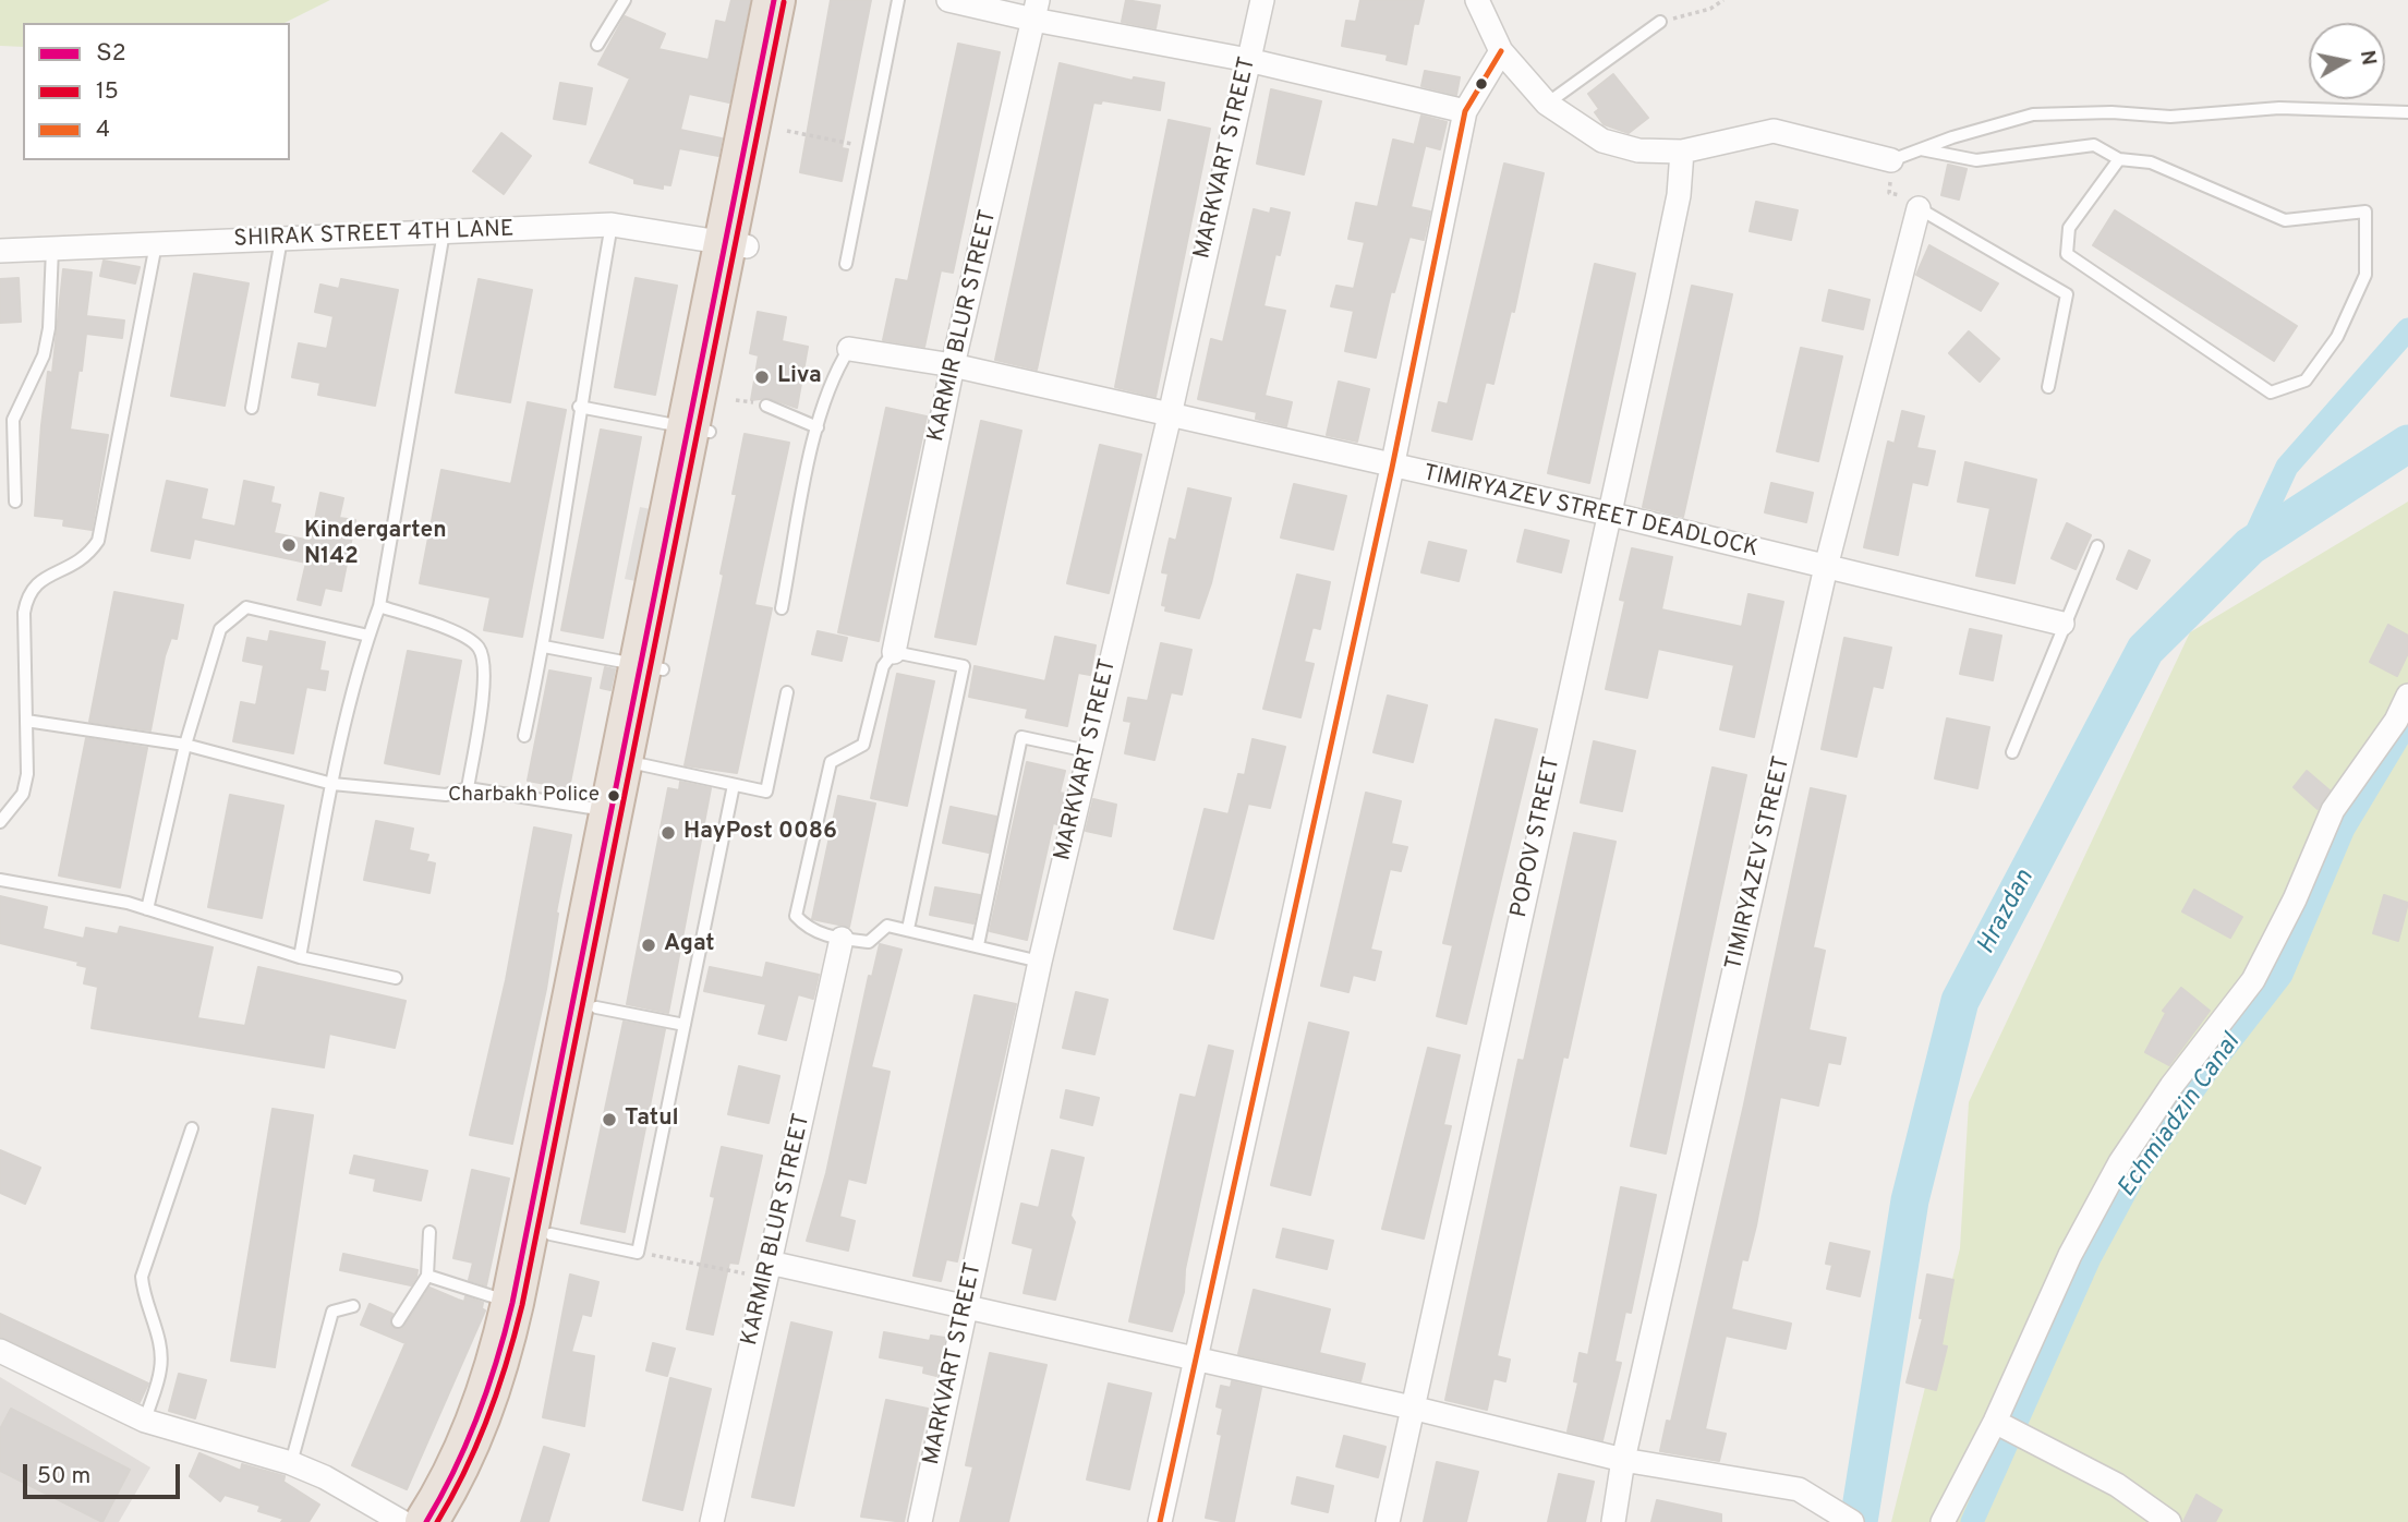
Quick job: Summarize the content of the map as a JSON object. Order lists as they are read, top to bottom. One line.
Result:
{"streets":{"street":["MARKVART STREET","SHIRAK STREET 4TH LANE","KARMIR BLUR STREET","TIMIRYAZEV STREET DEADLOCK","POPOV STREET","TIMIRYAZEV STREET"]},"crossings":[["MARKVART STREET","TIMIRYAZEV STREET DEADLOCK"],["KARMIR BLUR STREET","TIMIRYAZEV STREET DEADLOCK"],["TIMIRYAZEV STREET DEADLOCK","POPOV STREET"],["TIMIRYAZEV STREET DEADLOCK","TIMIRYAZEV STREET"]],"water":["Hrazdan","Echmiadzin Canal"],"places":["Liva","Kindergarten N142","Charbakh Police","HayPost 0086","Agat","Tatul"],"lines":["transit line Տ2","transit line 15","transit line 4"],"legend":["Տ2","15","4"],"scale_bar":"50 m","north":"right"}
